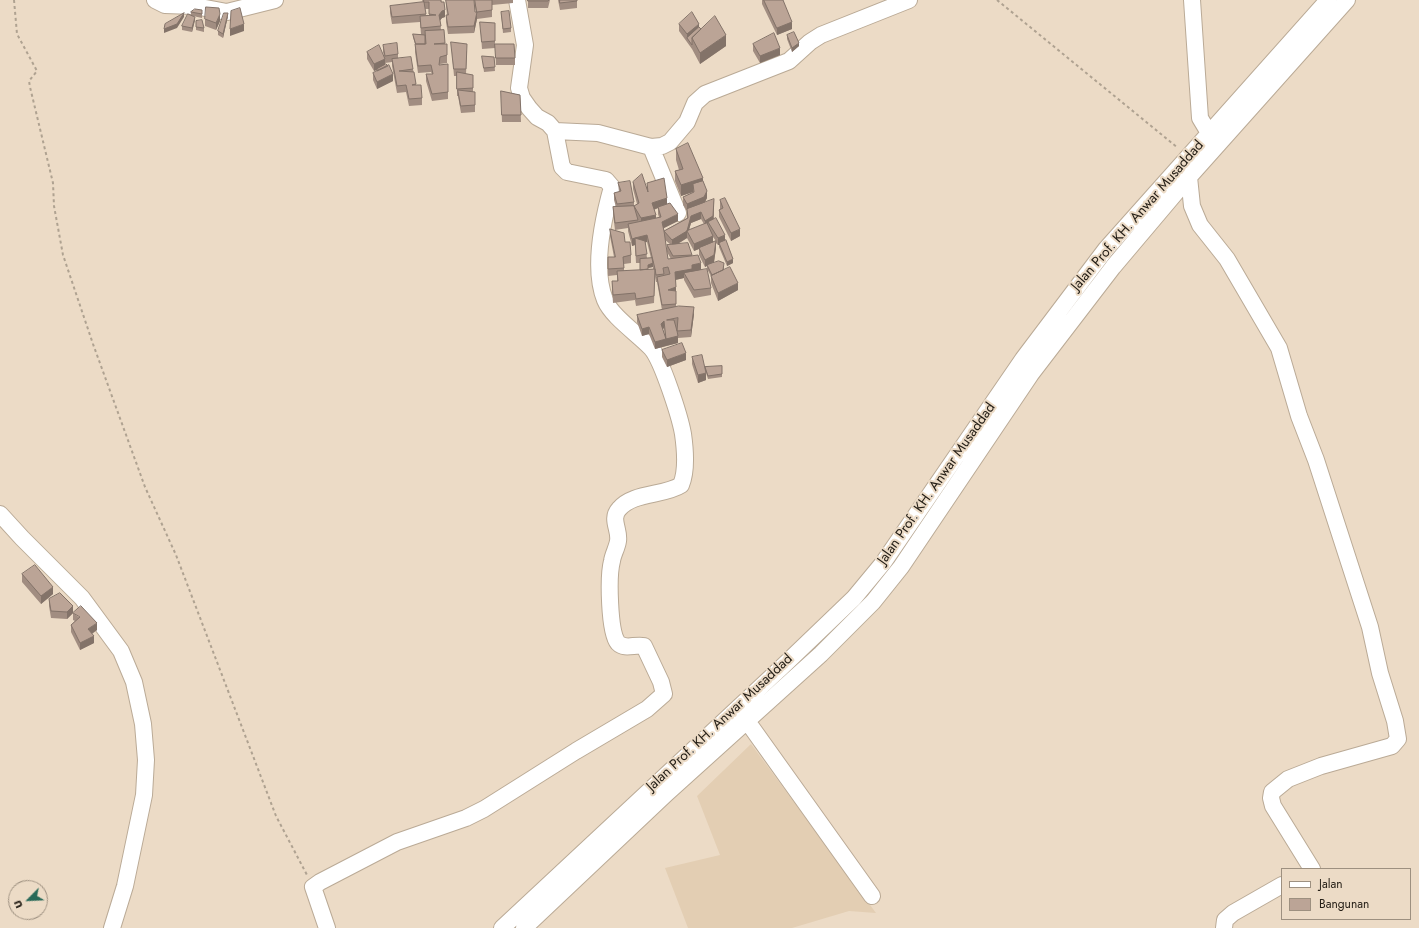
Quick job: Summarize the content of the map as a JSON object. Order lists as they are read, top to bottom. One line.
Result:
{"streets":{"street":["Jalan Prof. KH. Anwar Musaddad"]},"legend":["Jalan","Bangunan"],"north":"bottom left"}
